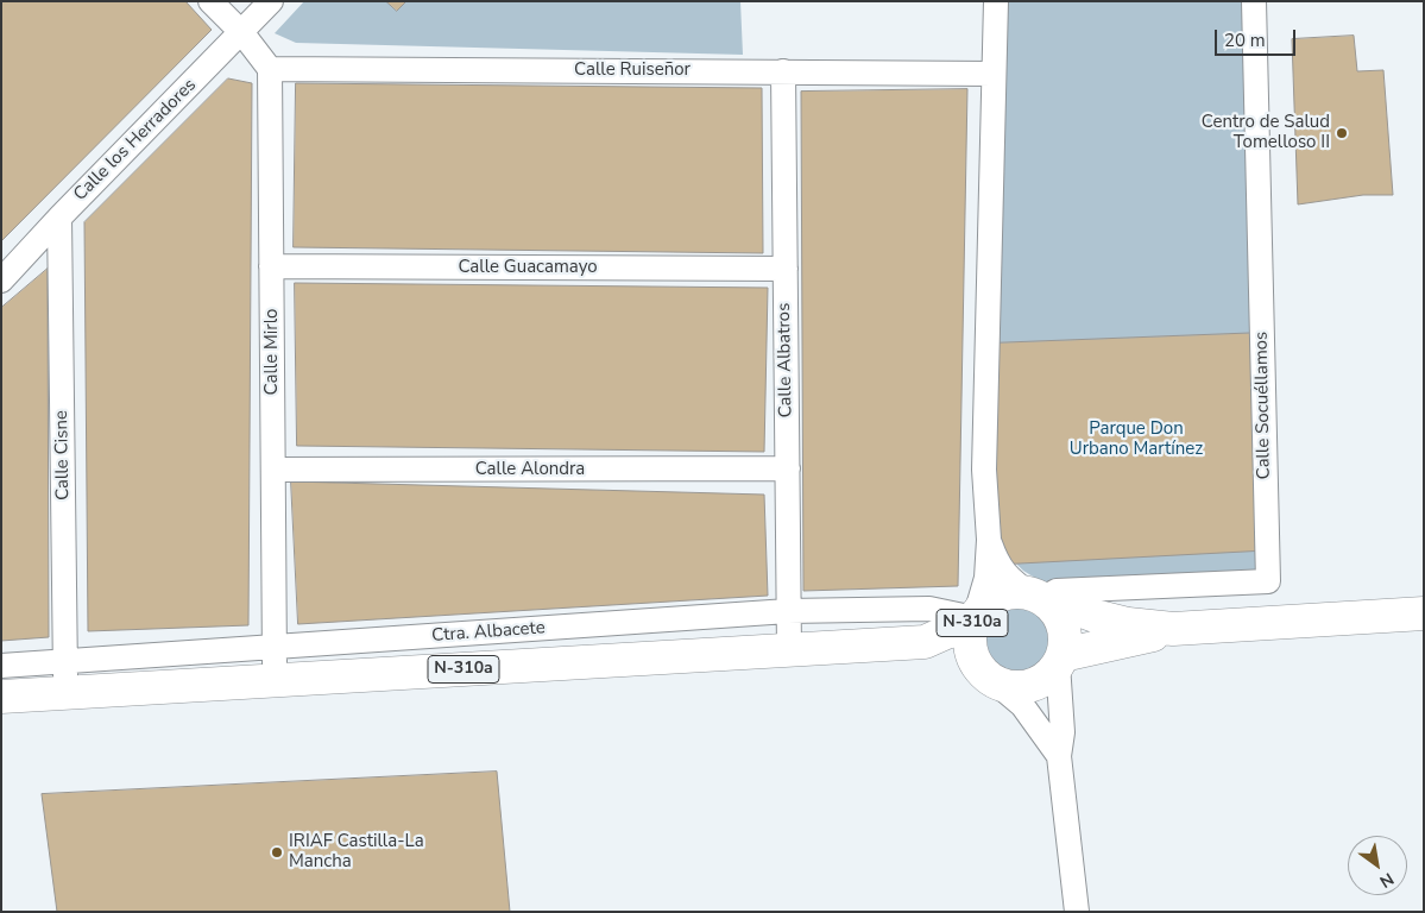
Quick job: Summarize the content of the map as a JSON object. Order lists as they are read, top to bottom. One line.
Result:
{"streets":{"highway":["N-310a"],"street":["Calle Ruiseñor","Calle los Herradores","Calle Guacamayo","Calle Mirlo","Calle Albatros","Calle Socuéllamos","Calle Cisne","Calle Alondra","Ctra. Albacete"]},"crossings":[["Calle Ruiseñor","Calle Mirlo"],["Calle Ruiseñor","Calle Albatros"],["Calle los Herradores","Calle Cisne"],["Calle Guacamayo","Calle Mirlo"],["Calle Guacamayo","Calle Albatros"],["Calle Mirlo","Calle Alondra"],["Calle Mirlo","N-310a"],["Calle Mirlo","Ctra. Albacete"],["Calle Albatros","Calle Alondra"],["Calle Albatros","N-310a"],["Calle Albatros","Ctra. Albacete"],["Calle Socuéllamos","N-310a"],["Calle Socuéllamos","Ctra. Albacete"],["Calle Cisne","N-310a"],["Calle Cisne","Ctra. Albacete"],["N-310a","Ctra. Albacete"]],"parks":["Parque Don Urbano Martínez"],"places":["Centro de Salud Tomelloso II","IRIAF Castilla-La Mancha"],"scale_bar":"20 m","north":"bottom right"}
